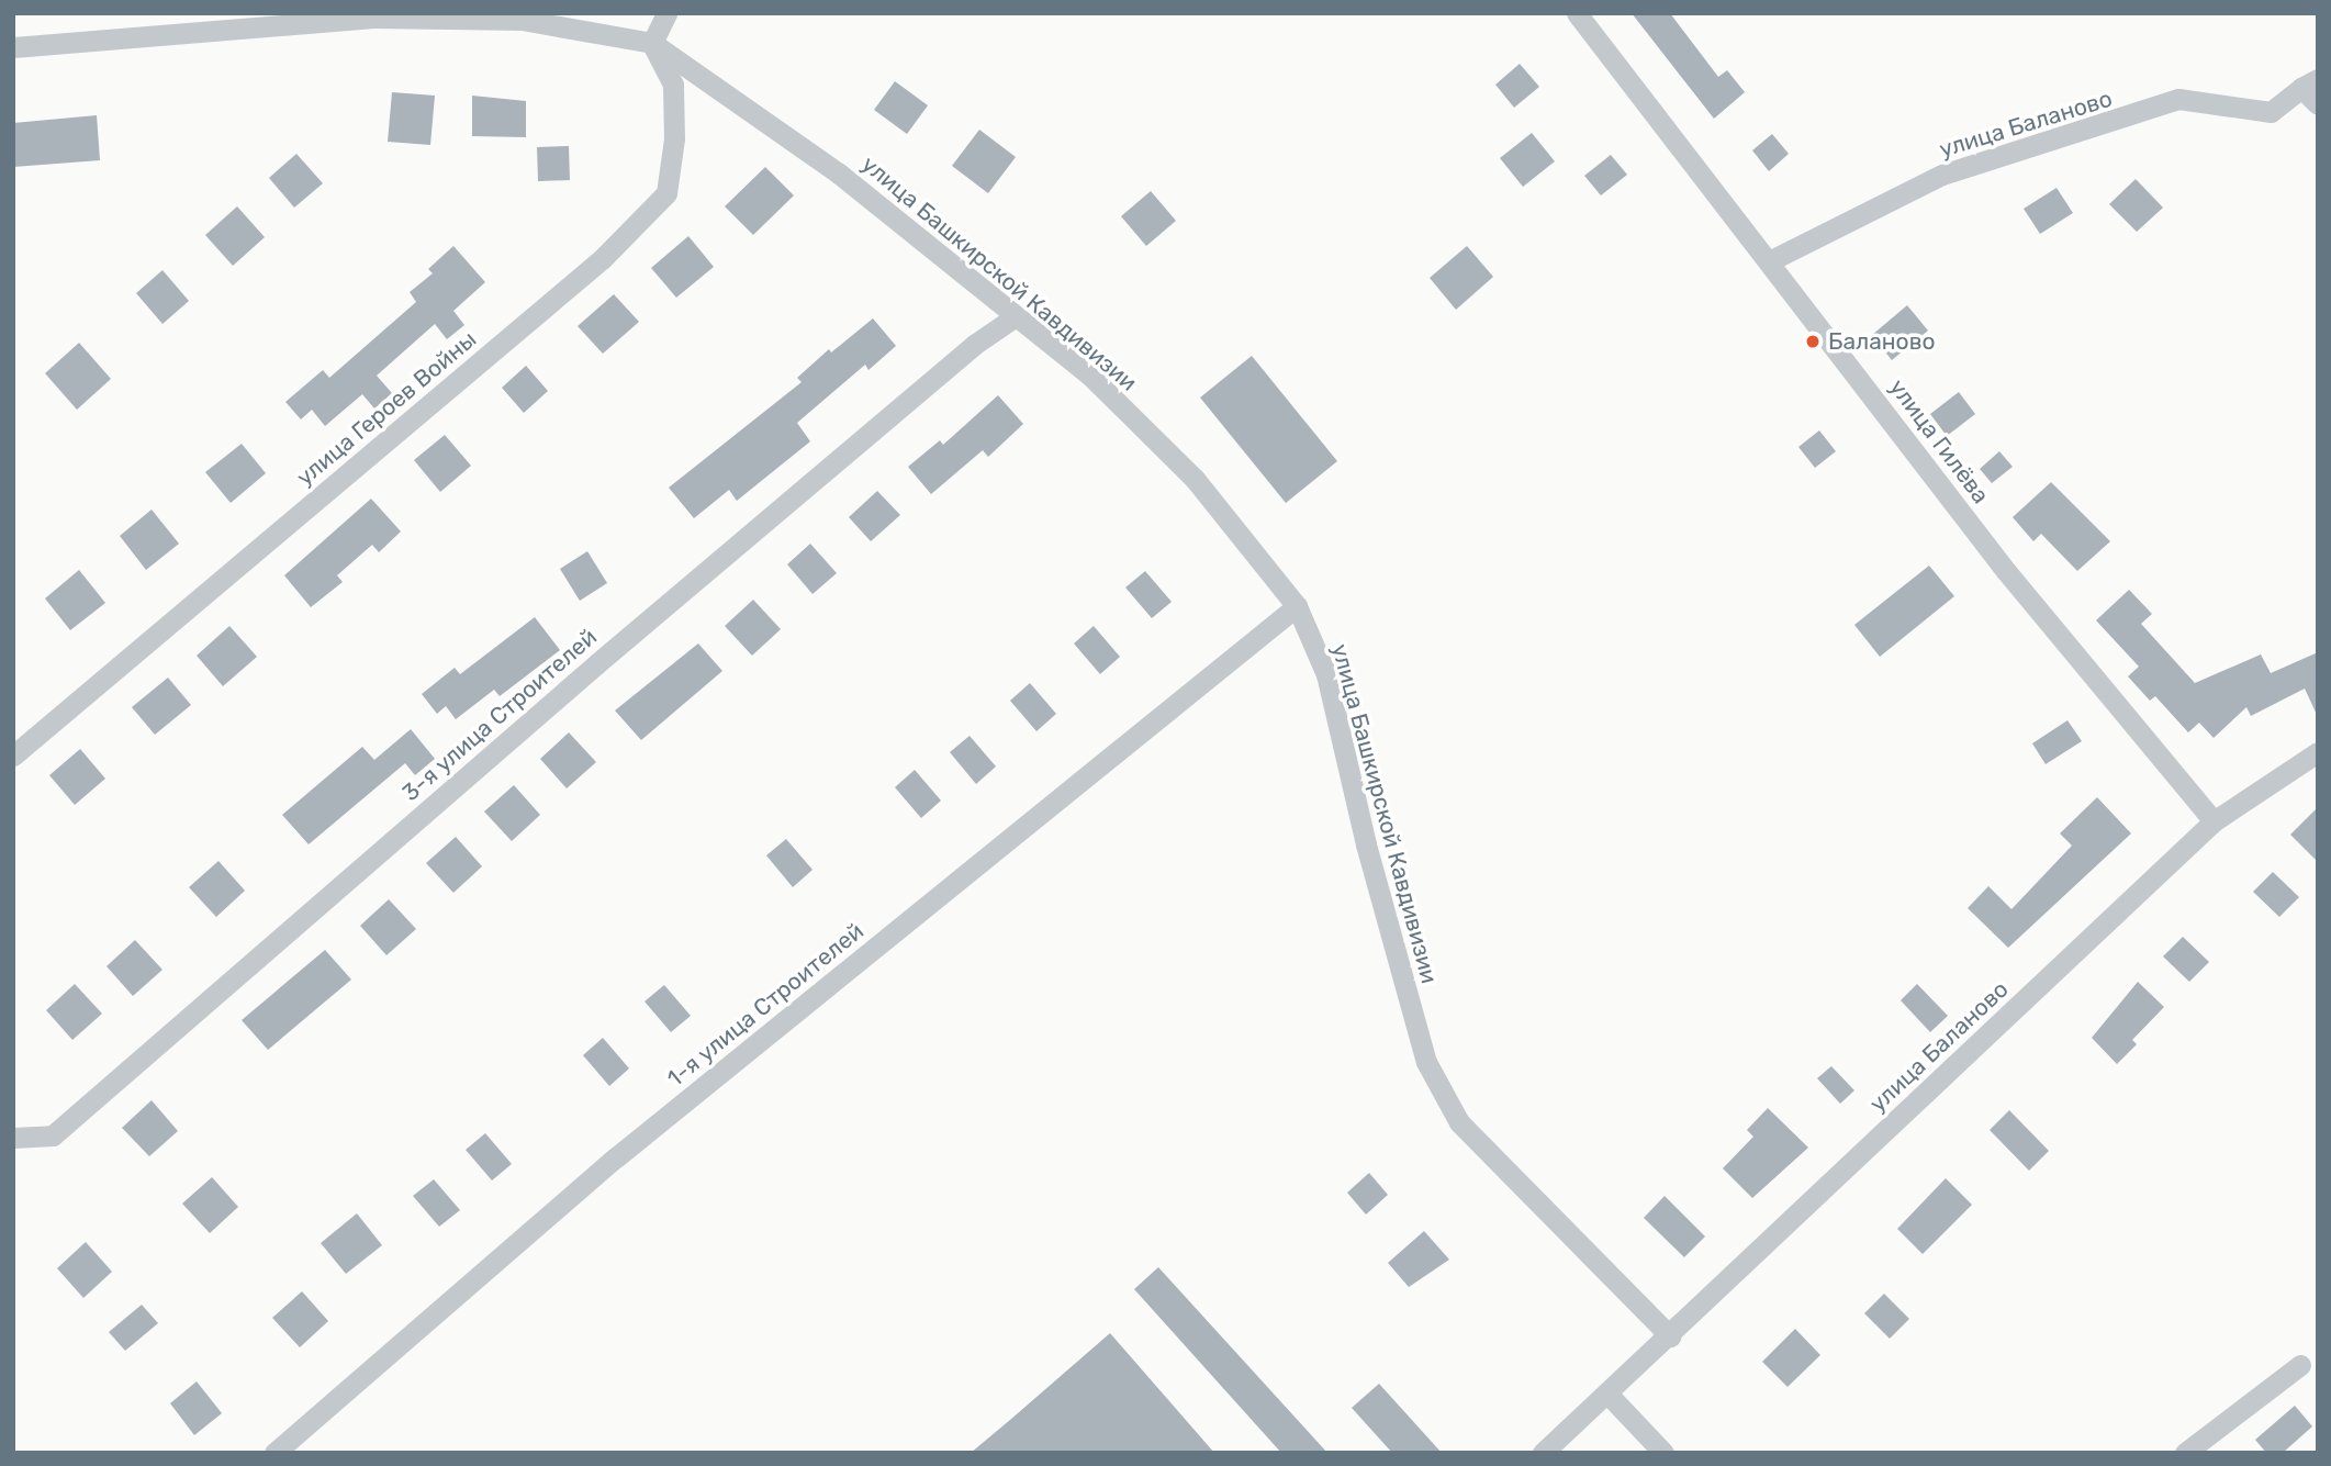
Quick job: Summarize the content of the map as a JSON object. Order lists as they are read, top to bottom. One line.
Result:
{"streets":{"street":["улица Баланово","улица Башкирской Кавдивизии","улица Героев Войны","улица Гилёва","3-я улица Строителей","1-я улица Строителей"]},"crossings":[["улица Баланово","улица Башкирской Кавдивизии"],["улица Баланово","улица Гилёва"],["улица Башкирской Кавдивизии","улица Героев Войны"],["улица Башкирской Кавдивизии","3-я улица Строителей"],["улица Башкирской Кавдивизии","1-я улица Строителей"]],"places":["Баланово"]}
